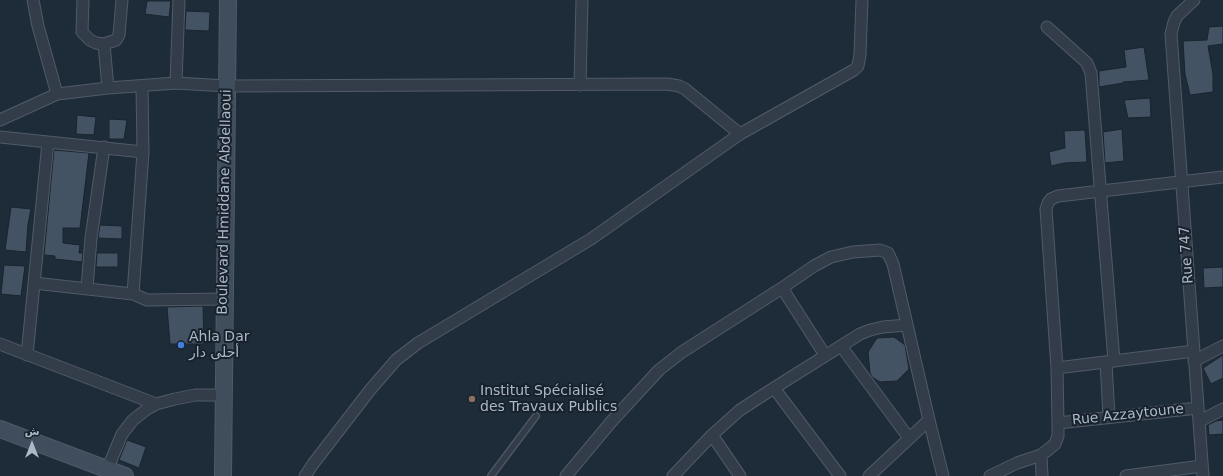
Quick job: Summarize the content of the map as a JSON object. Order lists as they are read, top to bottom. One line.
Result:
{"streets":{"street":["Boulevard Hmiddane Abdellaoui","Rue 747","Rue Azzaytoune"]},"crossings":[["Rue 747","Rue Azzaytoune"]],"places":["Ahla Dar أحلى دار","Institut Spécialisé des Travaux Publics"],"north":"top"}
